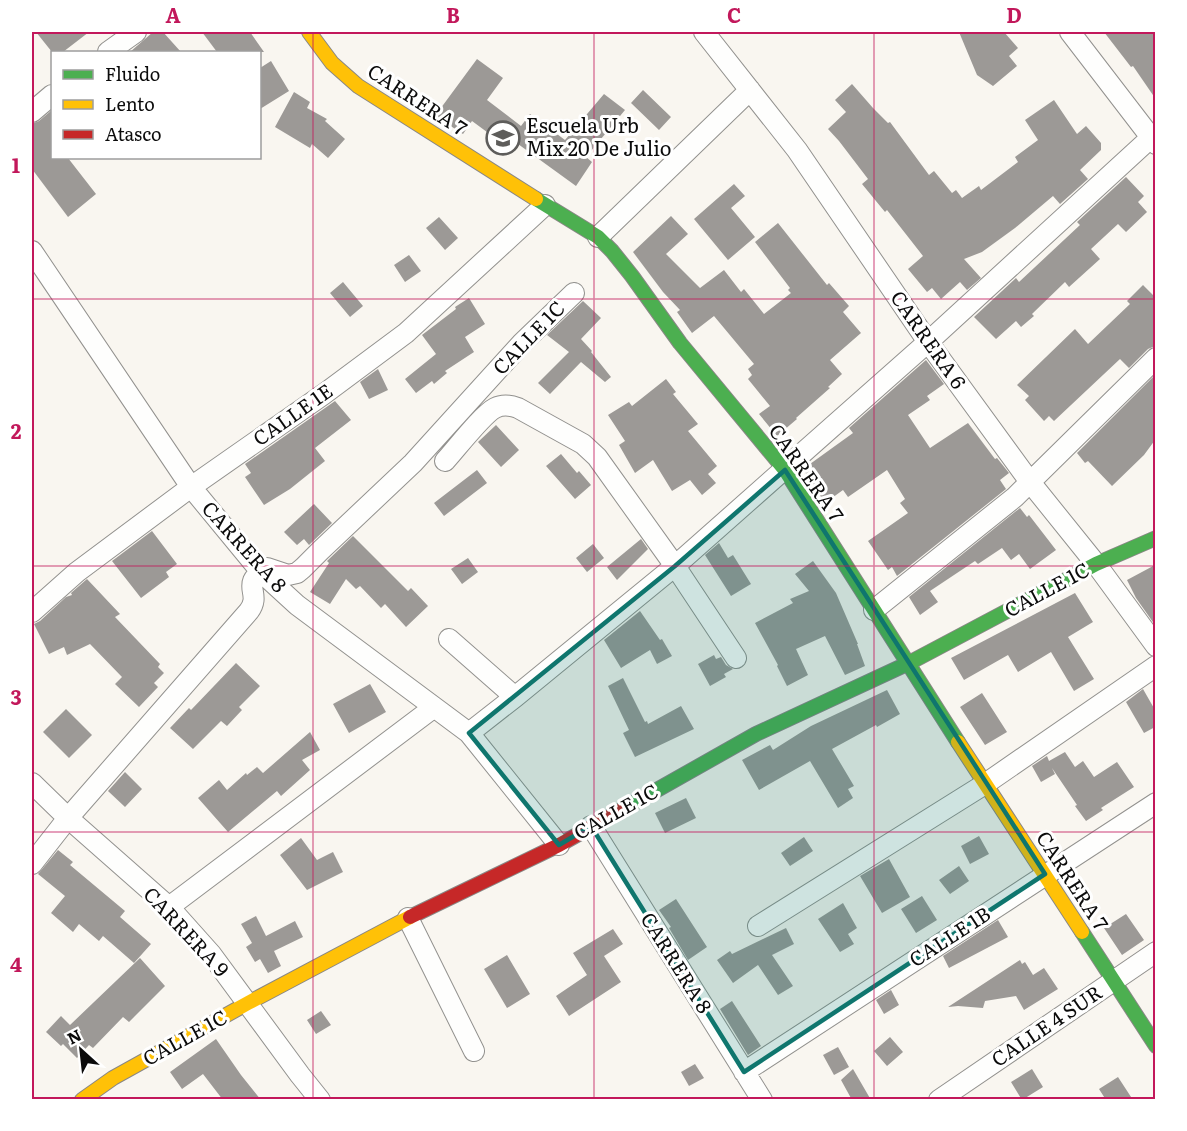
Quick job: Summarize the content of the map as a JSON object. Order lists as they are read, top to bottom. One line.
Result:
{"streets":{"street":["CARRERA 7","CALLE 1C","CARRERA 6","CALLE 1E","CARRERA 8","CARRERA 9","CALLE 1B","CALLE 4 SUR"]},"crossings":[["CARRERA 7","CALLE 1C"],["CARRERA 7","CALLE 1E"],["CARRERA 7","CALLE 1B"],["CARRERA 7","CALLE 4 SUR"],["CALLE 1C","CARRERA 6"],["CALLE 1C","CARRERA 8"],["CALLE 1C","CARRERA 9"],["CALLE 1E","CARRERA 8"],["CARRERA 8","CALLE 1B"]],"places":{"school or university":["Escuela Urb Mix 20 De Julio"]},"legend":["Fluido","Lento","Atasco"],"north":"top left","grid":{"columns":["A","B","C","D"],"rows":["1","2","3","4"]}}
